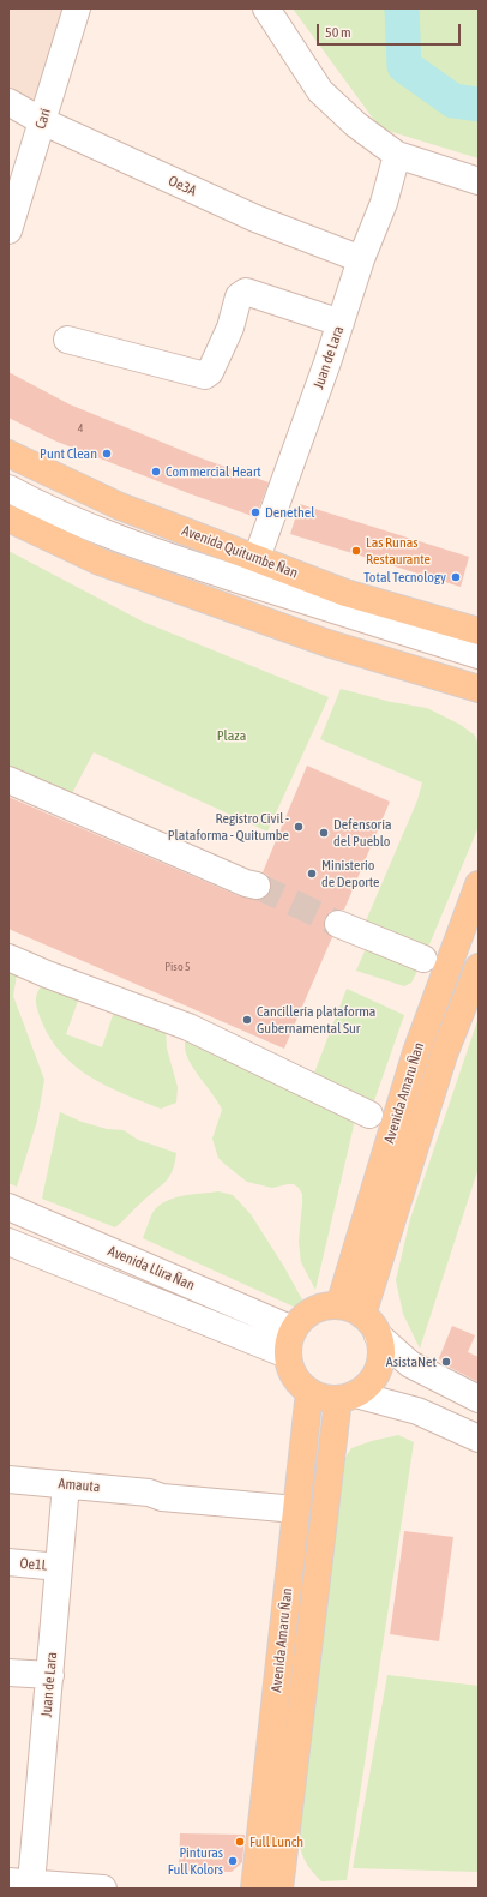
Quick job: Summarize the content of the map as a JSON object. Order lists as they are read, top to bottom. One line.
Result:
{"streets":{"main road":["Avenida Quitumbe Ñan","Avenida Amaru Ñan"],"street":["Cari","Oe3A","Juan de Lara","Avenida Llira Ñan","Amauta","Oe1L"]},"crossings":[["Cari","Oe3A"],["Oe3A","Juan de Lara"],["Juan de Lara","Avenida Quitumbe Ñan"],["Juan de Lara","Amauta"],["Juan de Lara","Oe1L"],["Avenida Amaru Ñan","Avenida Llira Ñan"],["Avenida Amaru Ñan","Amauta"]],"parks":["Plaza"],"places":["Punt Clean","Commercial Heart","Denethel","Las Runas Restaurante","Total Tecnology","Registro Civil - Plataforma - Quitumbe","Defensoría del Pueblo","Ministerio de Deporte","Cancillería plataforma Gubernamental Sur","AsistaNet","Full Lunch","Pinturas Full Kolors"],"house_numbers":["4","Piso 5"],"scale_bar":"50 m"}
